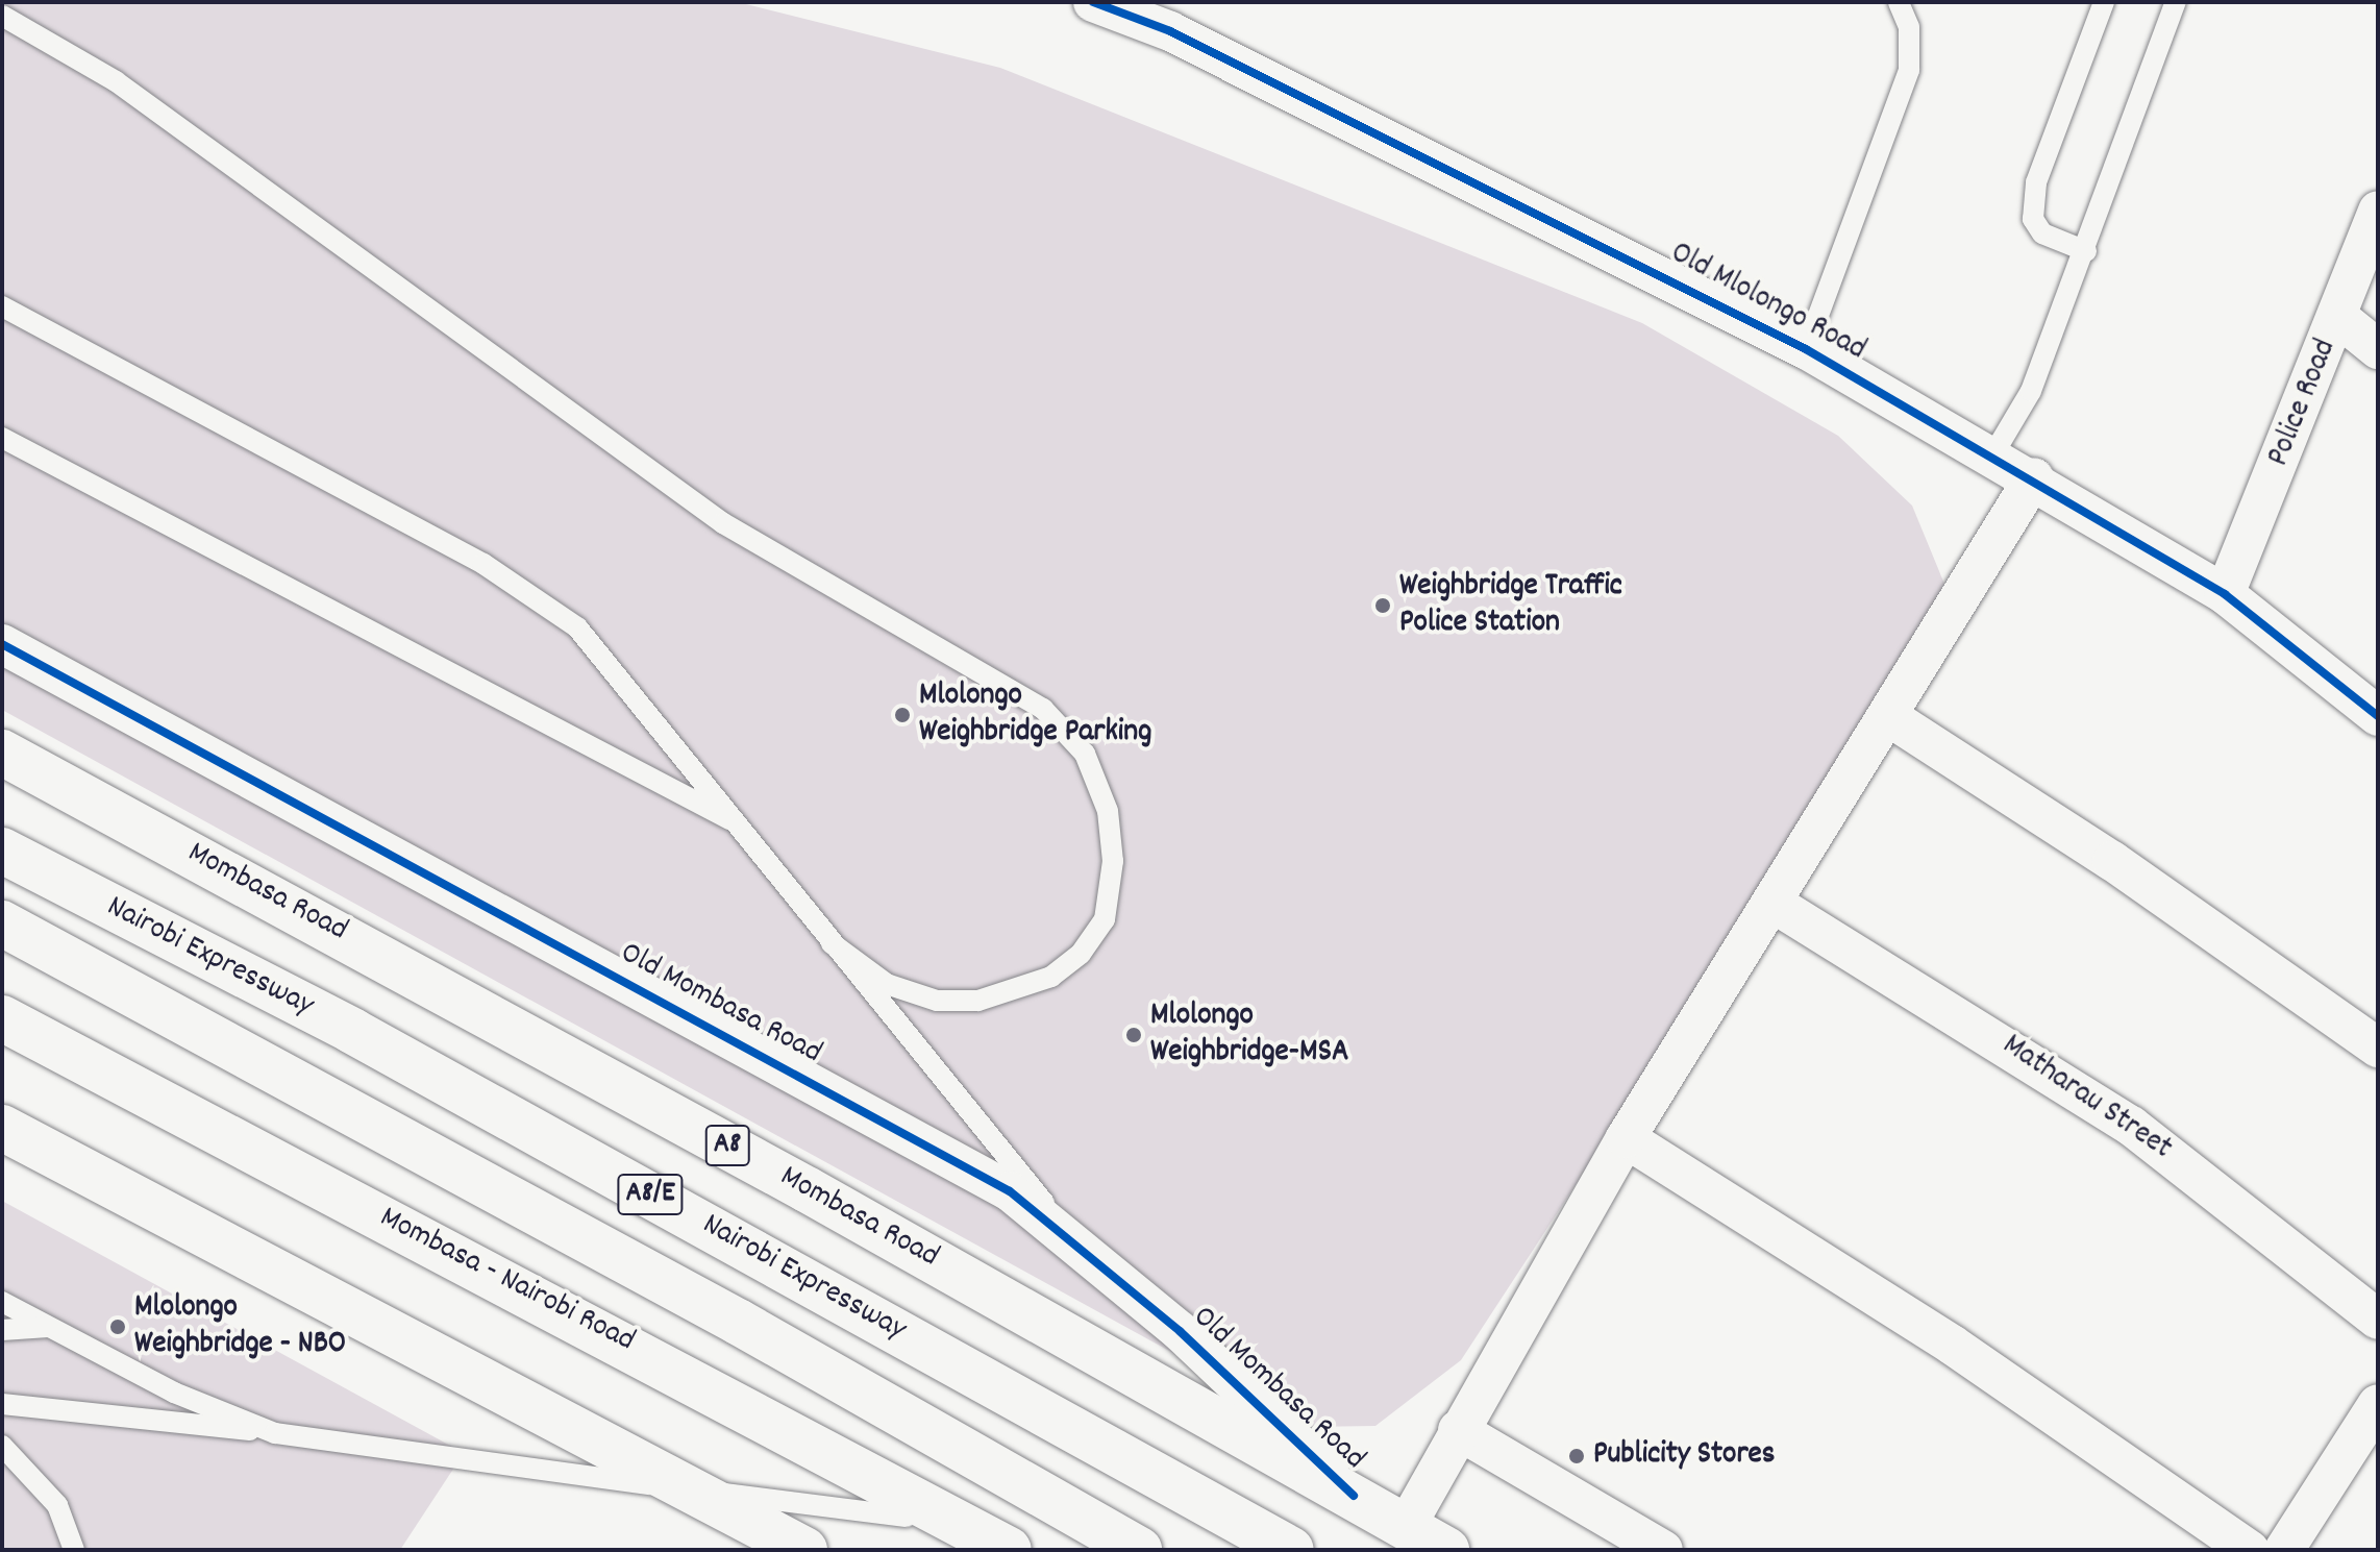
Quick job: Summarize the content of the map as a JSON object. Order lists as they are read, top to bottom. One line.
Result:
{"streets":{"main road":["Mombasa Road","Nairobi Expressway","A8","A8/E","Mombasa - Nairobi Road"],"street":["Old Mlolongo Road","Police Road","Old Mombasa Road","Matharau Street"]},"crossings":[["Old Mlolongo Road","Police Road"],["Mombasa Road","Old Mombasa Road"]],"places":["Weighbridge Traffic Police Station","Mlolongo Weighbridge Parking","Mlolongo Weighbridge-MSA","Mlolongo Weighbridge - NBO","Publicity Stores"]}
